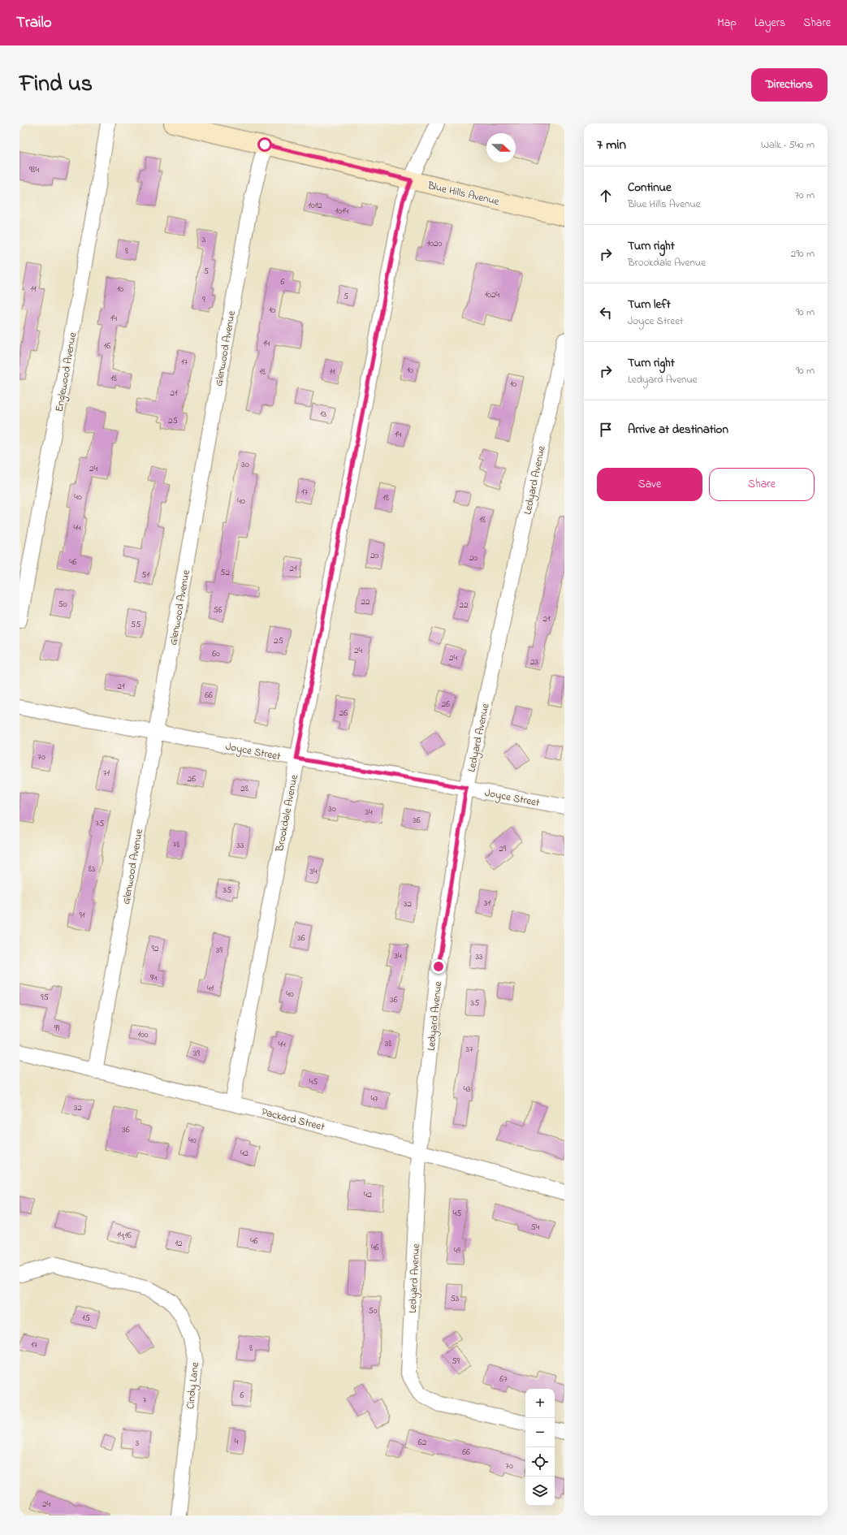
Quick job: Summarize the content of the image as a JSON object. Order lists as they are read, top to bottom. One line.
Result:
{"streets":{"main road":["Blue Hills Avenue"],"street":["Glenwood Avenue","Englewood Avenue","Ledyard Avenue","Joyce Street","Brookdale Avenue","Packard Street","Cindy Lane"]},"crossings":[["Blue Hills Avenue","Glenwood Avenue"],["Blue Hills Avenue","Brookdale Avenue"],["Glenwood Avenue","Joyce Street"],["Glenwood Avenue","Packard Street"],["Ledyard Avenue","Joyce Street"],["Ledyard Avenue","Packard Street"],["Joyce Street","Brookdale Avenue"],["Brookdale Avenue","Packard Street"]],"house_numbers":["984","1012","1014","3","1020","8","5","6","11","10","1024","5","9","10","14","14","16","17","10","18","11","18","10","21","13","25","14","30","24","17","40","18","40","18","44","20","20","46","21","52","51","22","50","22","56","21","55","25","24","60","24","23","21","66","26","26","70","71","26","28","30","34","36","75","78","33","29","83","34","35","31","32","91","36","92","39","34","33","94","41","40","95","36","35","99","100","38","44","37","39","45","43","47","32","36","40","42","42","45","54","14;16","46","12","46","49","53","50","15","17","8","59","67","6","7","4","62","3","66","70","24"],"north":"right","page":{"header":"Trailo","nav":["Map","Layers","Share"],"title":"Find us","buttons":["Directions",["Save","Share"]],"heading":["7 min","Walk · 540 m"],"list":[["Continue","Blue Hills Avenue","70 m"],["Turn right","Brookdale Avenue","290 m"],["Turn left","Joyce Street","90 m"],["Turn right","Ledyard Avenue","90 m"],"Arrive at destination"],"map_buttons":["+","−"]}}
